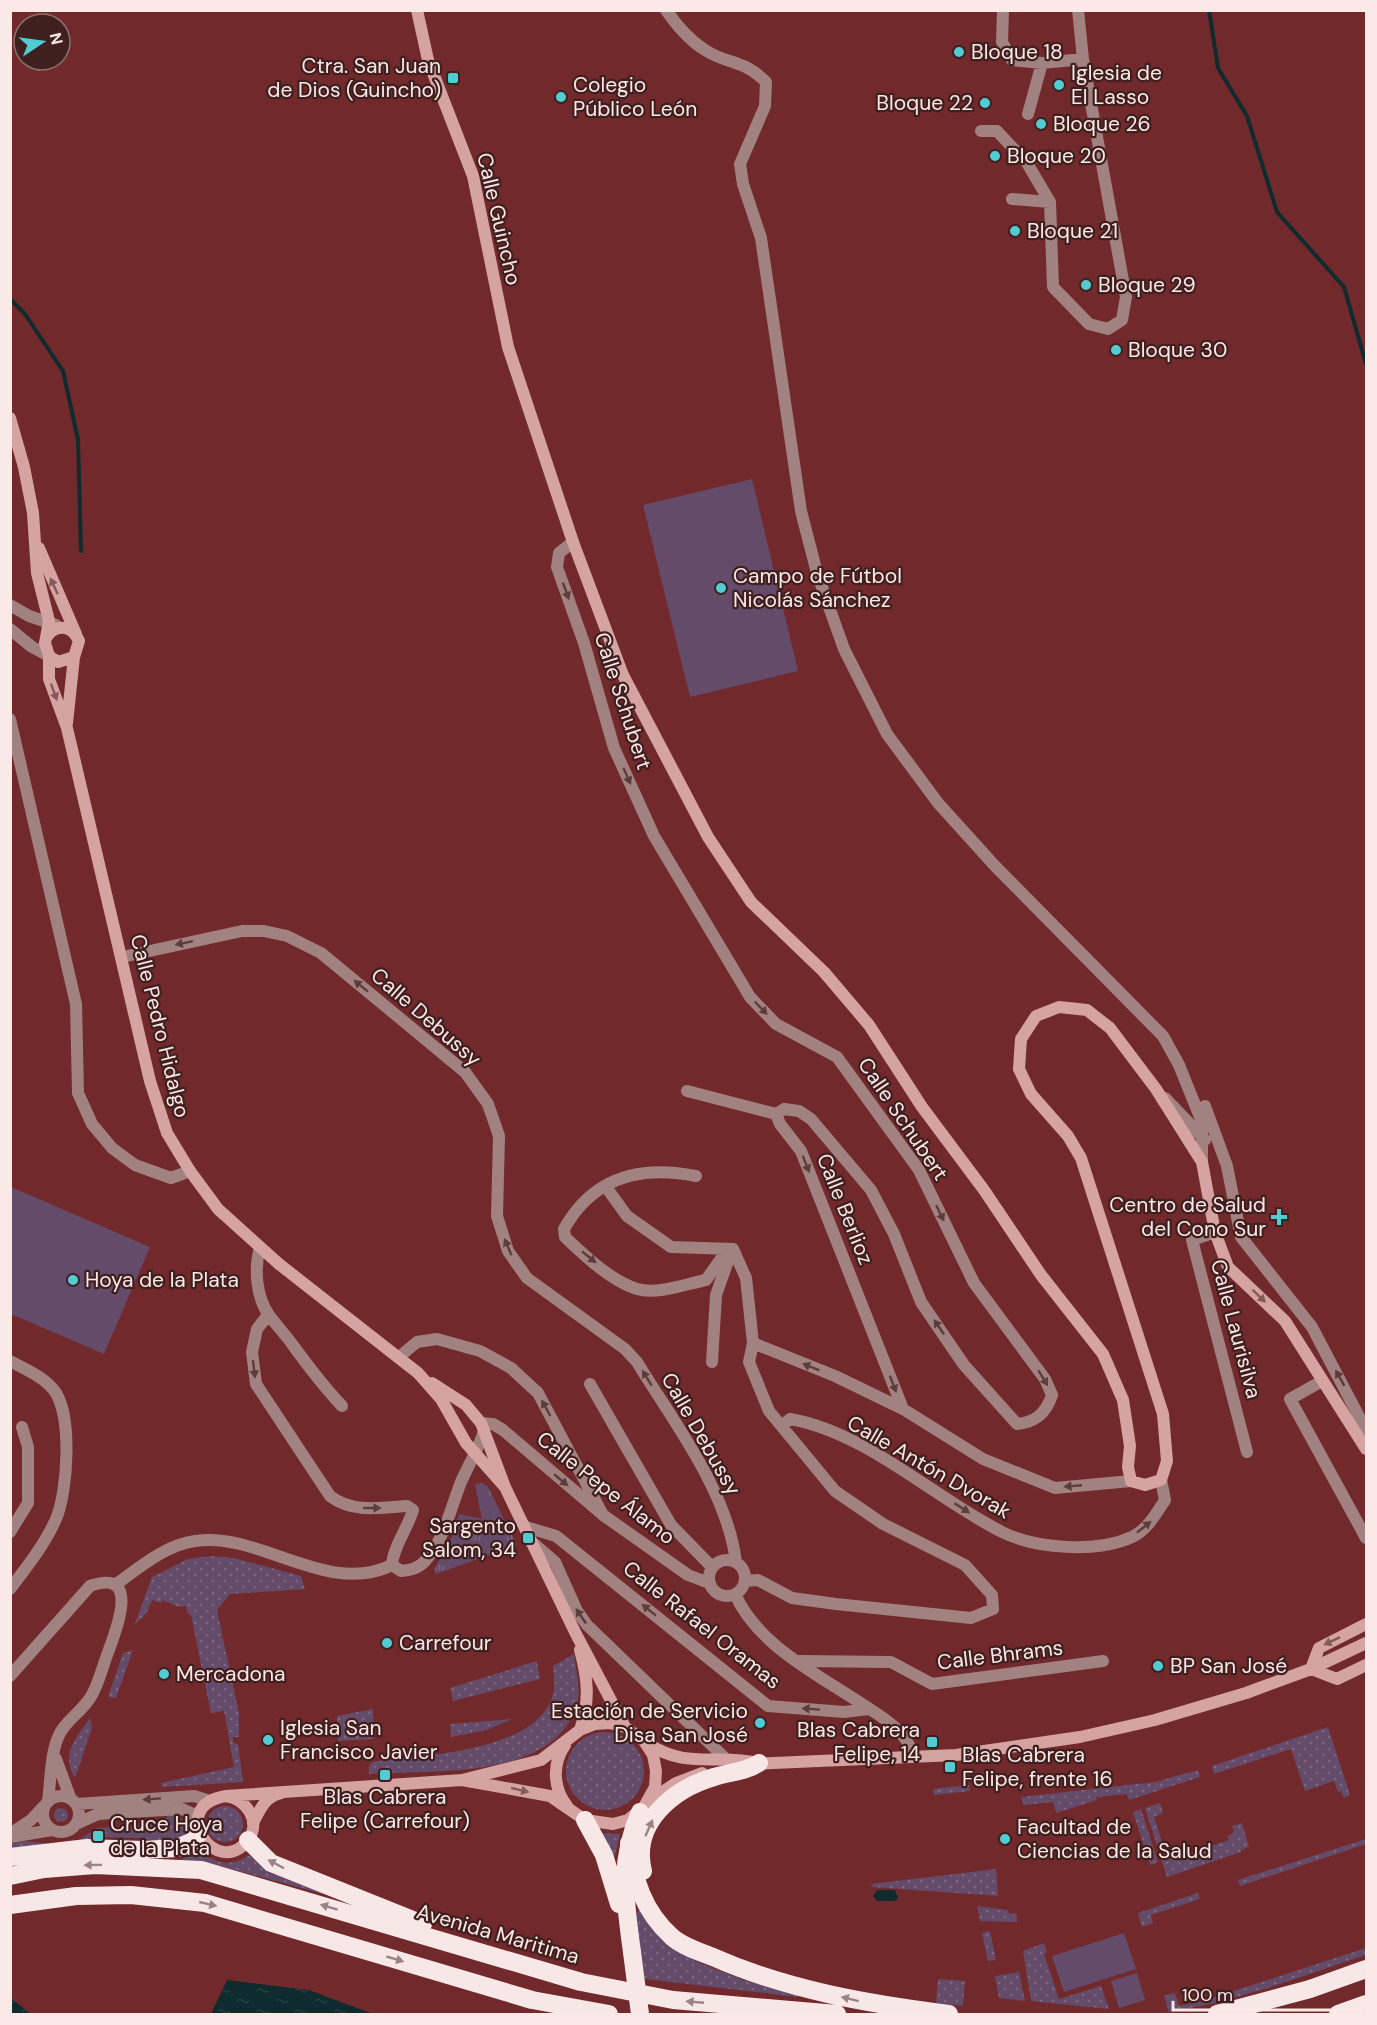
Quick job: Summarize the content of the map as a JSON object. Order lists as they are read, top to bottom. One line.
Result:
{"streets":{"highway":["Avenida Maritima"],"street":["Calle Guincho","Calle Schubert","Calle Debussy","Calle Pedro Hidalgo","Calle Berlioz","Calle Laurisilva","Calle Antón Dvorak","Calle Pepe Álamo","Calle Rafael Oramas","Calle Bhrams"]},"crossings":[["Calle Guincho","Calle Schubert"],["Calle Schubert","Calle Berlioz"],["Calle Debussy","Calle Pedro Hidalgo"],["Calle Debussy","Calle Pepe Álamo"],["Calle Pedro Hidalgo","Calle Pepe Álamo"],["Calle Pedro Hidalgo","Calle Rafael Oramas"]],"one_way":["Calle Debussy","Calle Berlioz"],"places":{"other":["Bloque 18","Iglesia de El Lasso","Colegio Público León","Bloque 22","Bloque 26","Bloque 20","Bloque 21","Bloque 29","Bloque 30","Campo de Fútbol Nicolás Sánchez","Hoya de la Plata","Carrefour","BP San José","Mercadona","Estación de Servicio Disa San José","Iglesia San Francisco Javier","Facultad de Ciencias de la Salud"],"transit":["Ctra. San Juan de Dios (Guincho)","Sargento Salom, 34","Blas Cabrera Felipe, 14","Blas Cabrera Felipe, frente 16","Blas Cabrera Felipe (Carrefour)","Cruce Hoya de la Plata"],"health":["Centro de Salud del Cono Sur"]},"scale_bar":"100 m","north":"right"}
